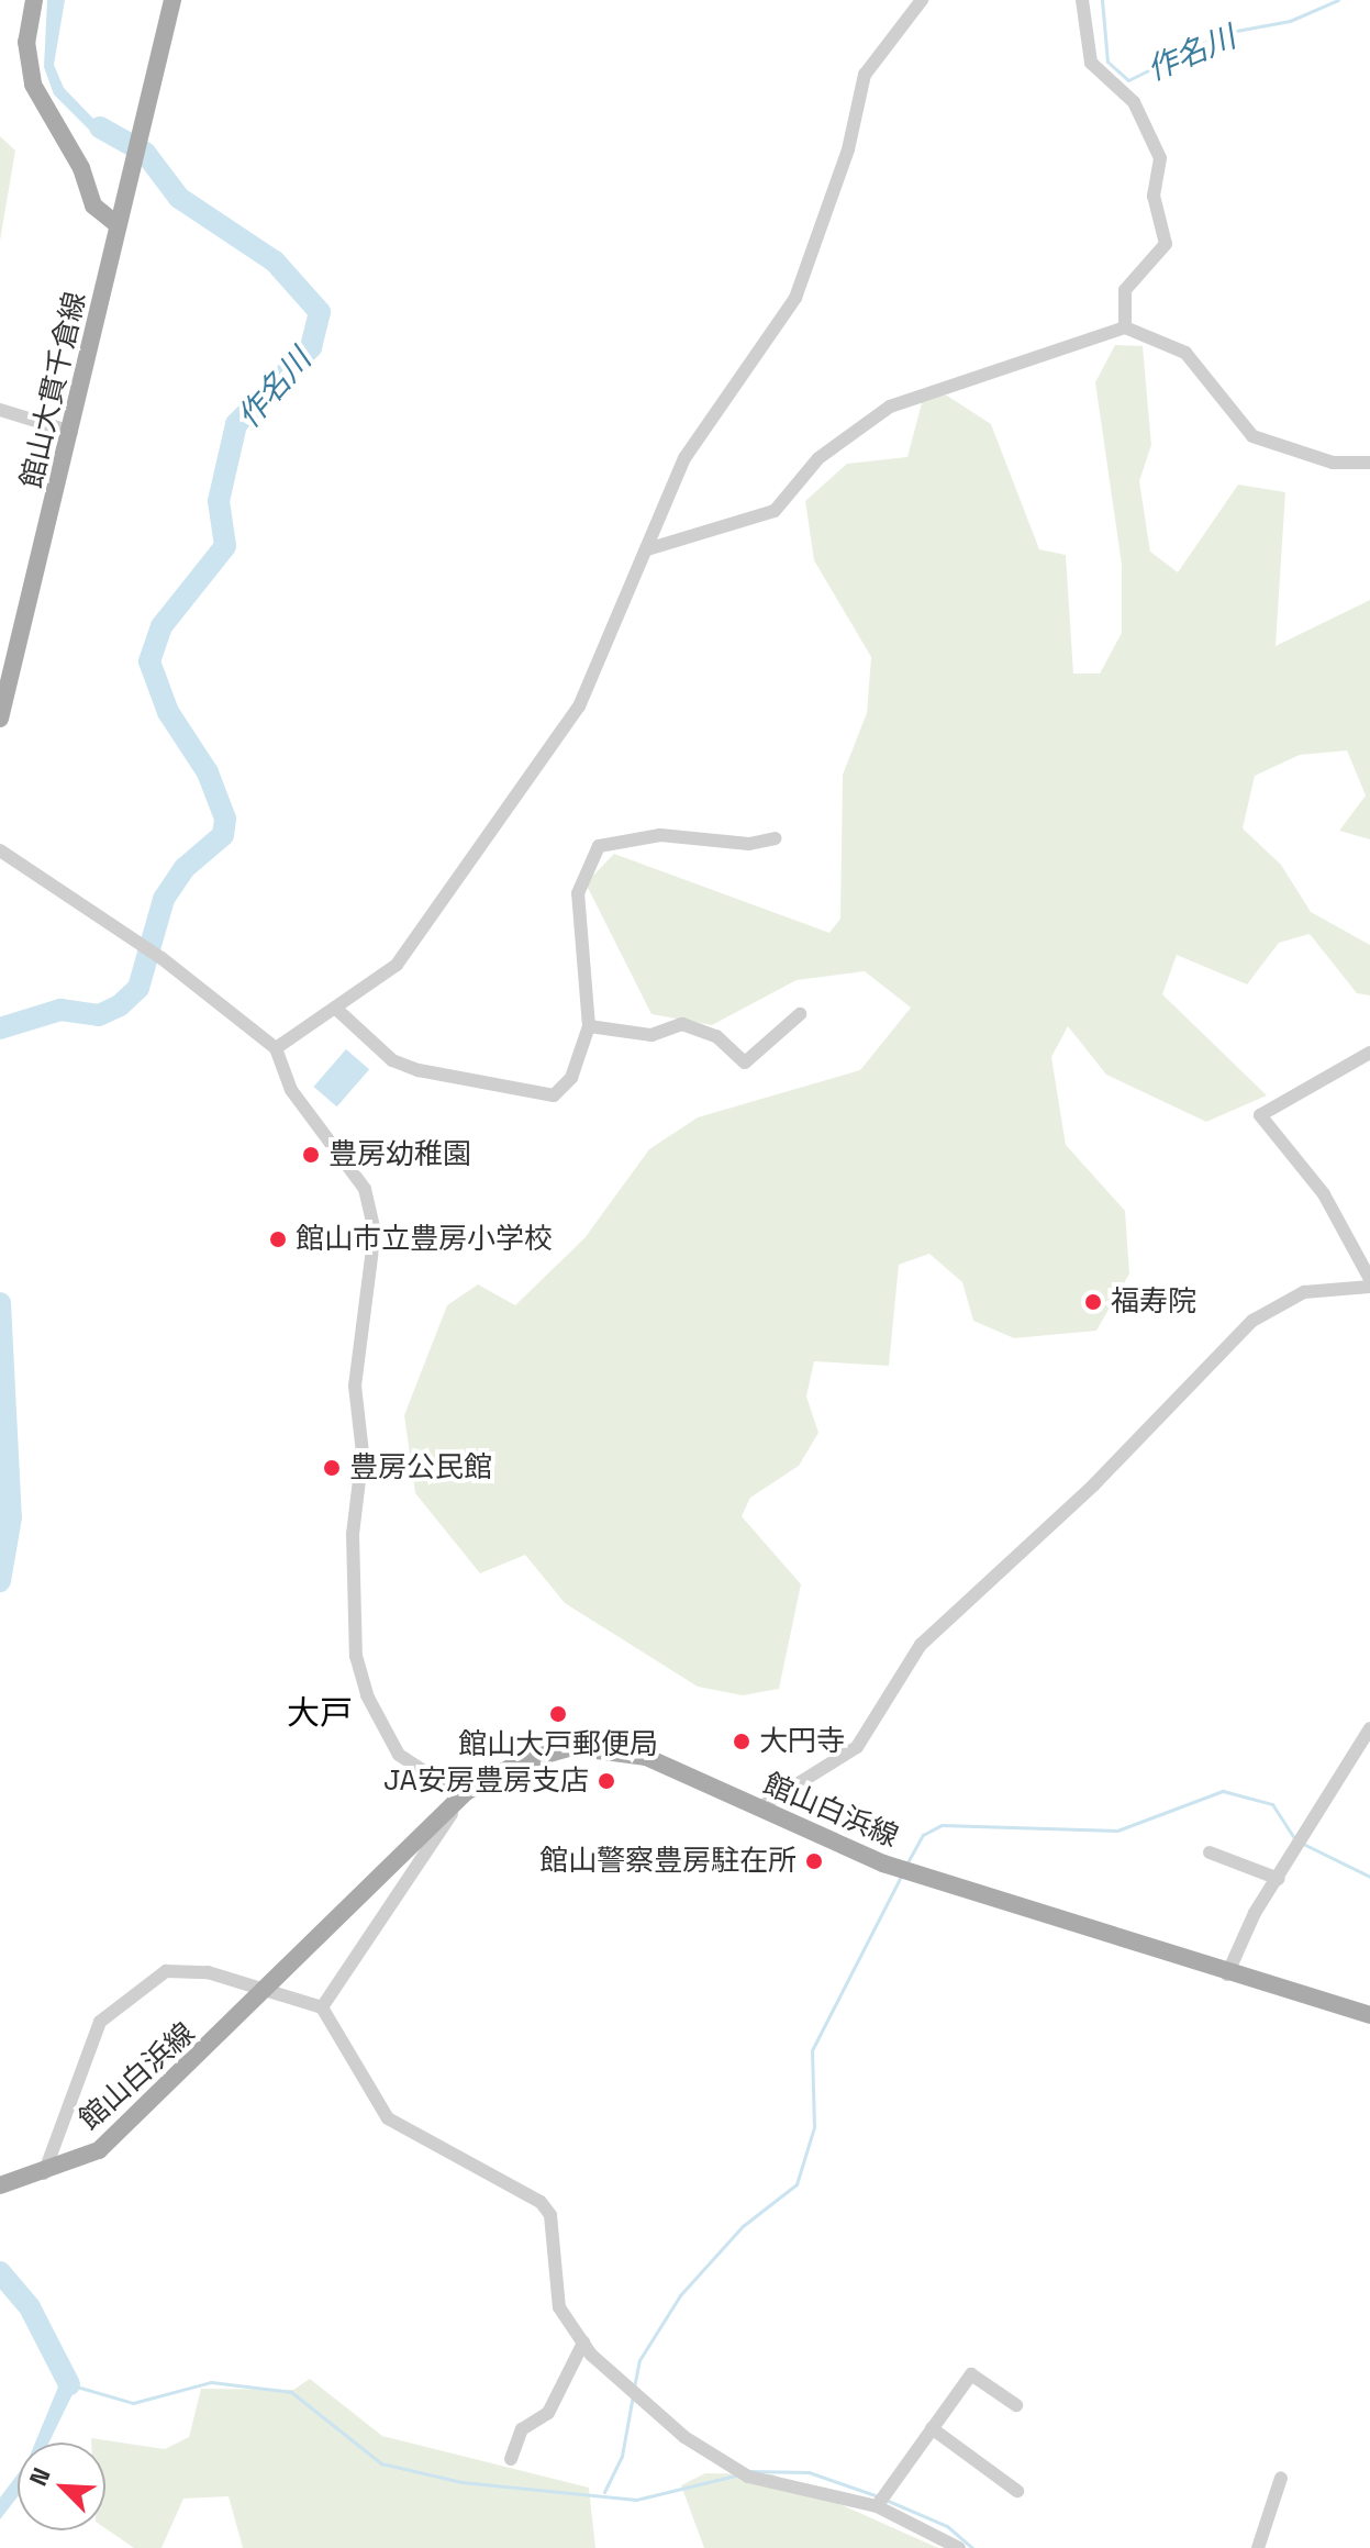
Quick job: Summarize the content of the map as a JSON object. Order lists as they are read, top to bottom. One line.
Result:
{"streets":{"main road":["館山大貫千倉線","館山白浜線"]},"districts":["大戸"],"water":["作名川"],"places":["豊房幼稚園","館山市立豊房小学校","福寿院","豊房公民館","館山大戸郵便局","大円寺","JA安房豊房支店","館山警察豊房駐在所"],"north":"top left"}
